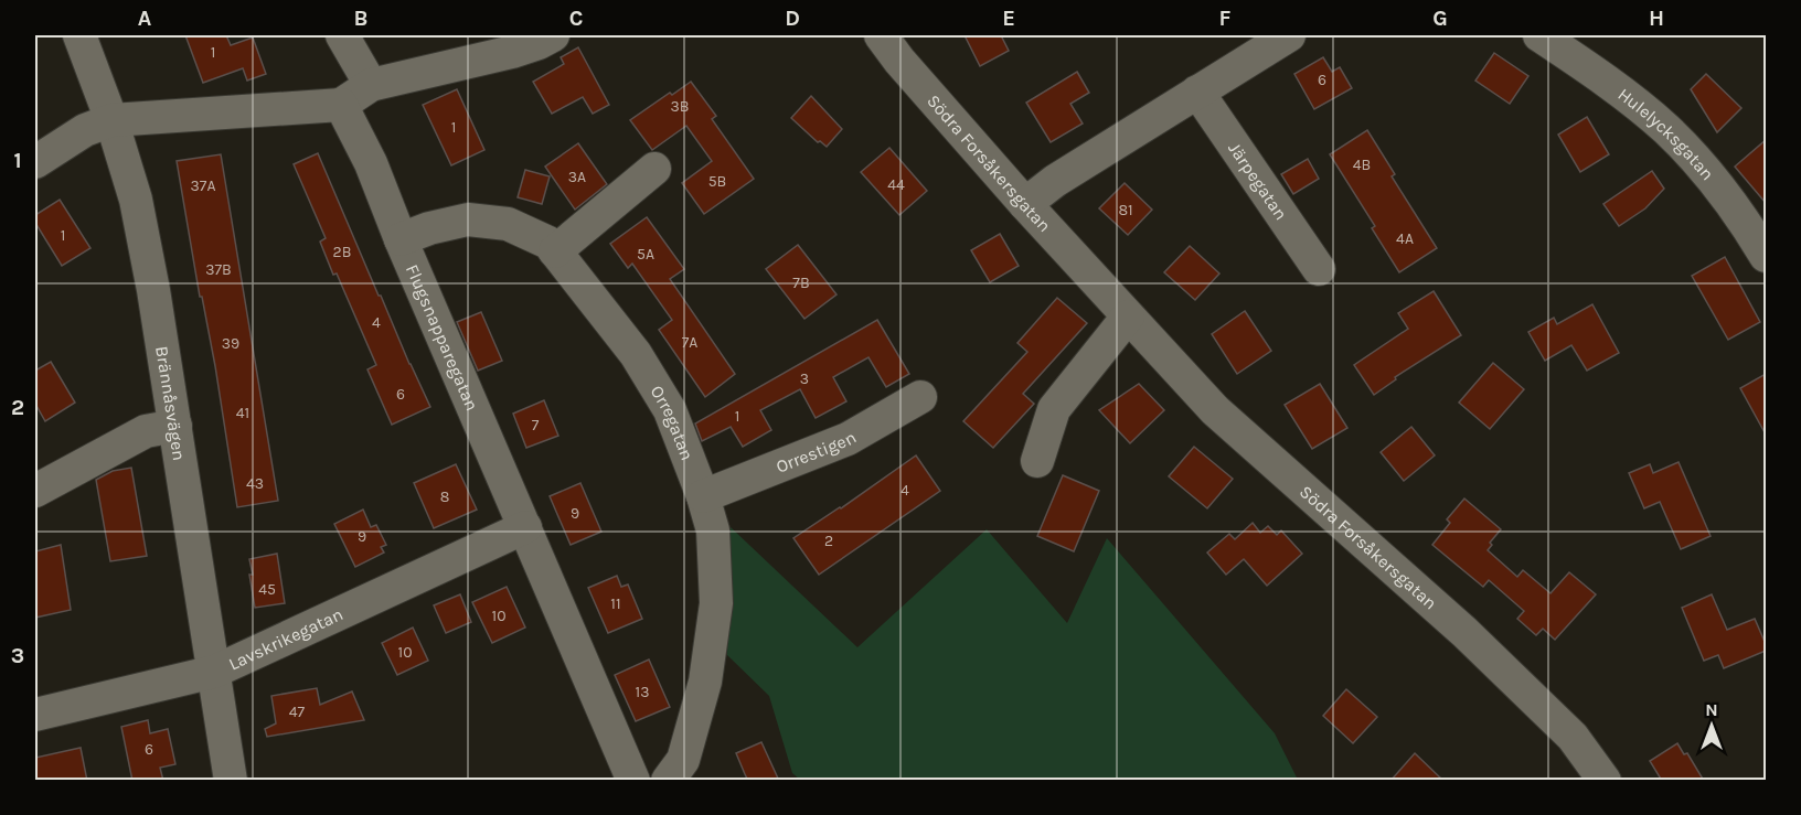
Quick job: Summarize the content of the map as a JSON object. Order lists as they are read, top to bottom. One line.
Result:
{"streets":{"street":["Hulelycksgatan","Södra Forsåkersgatan","Järpegatan","Flugsnapparegatan","Brännåsvägen","Orregatan","Orrestigen","Lavskrikegatan"]},"crossings":[["Flugsnapparegatan","Orregatan"],["Flugsnapparegatan","Lavskrikegatan"],["Brännåsvägen","Lavskrikegatan"],["Orregatan","Orrestigen"]],"house_numbers":["1","6","3B","1","4B","3A","5B","44","37A","81","1","4A","2B","5A","37B","7B","4","7A","39","3","6","41","1","7","43","4","8","9","9","2","45","11","10","10","13","47","6"],"north":"top","grid":{"columns":["A","B","C","D","E","F","G","H"],"rows":["1","2","3"]}}
